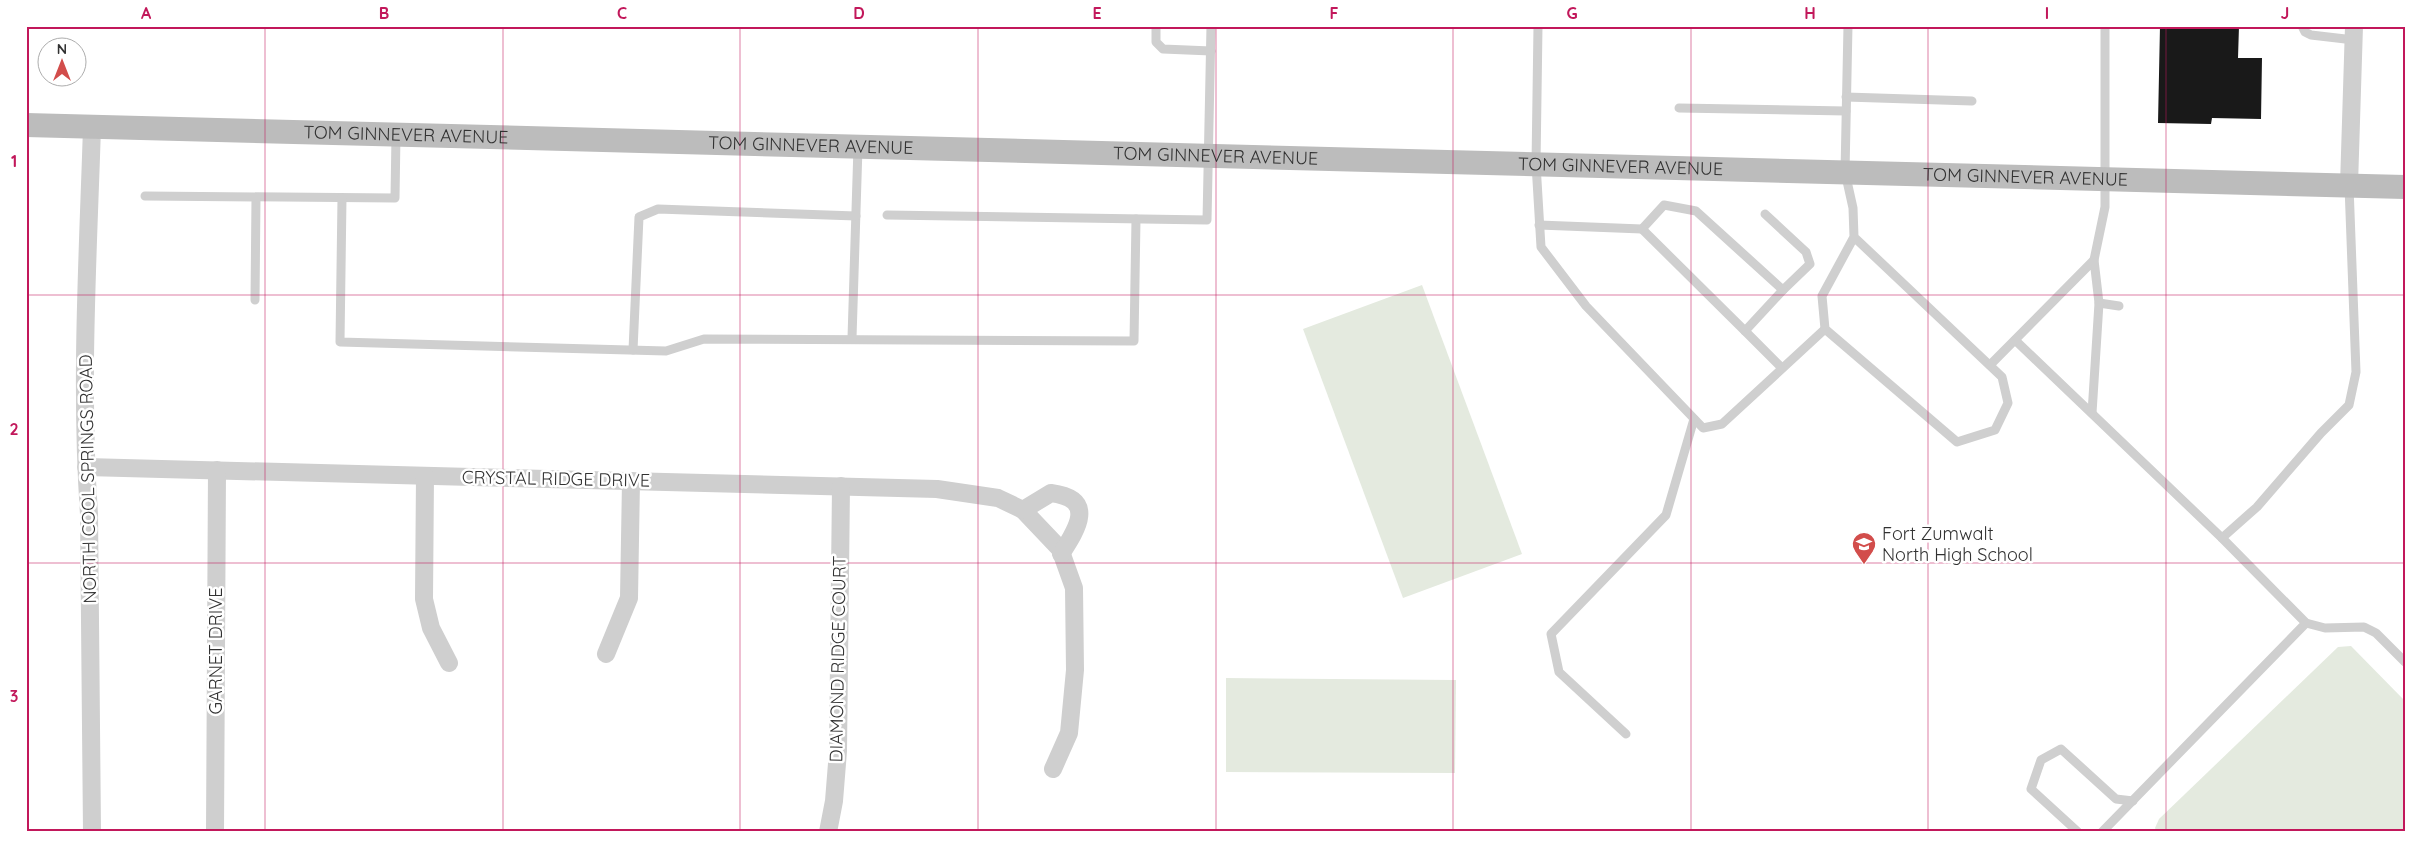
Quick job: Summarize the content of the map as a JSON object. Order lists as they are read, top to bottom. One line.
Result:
{"streets":{"main road":["TOM GINNEVER AVENUE"],"street":["NORTH COOL SPRINGS ROAD","CRYSTAL RIDGE DRIVE","GARNET DRIVE","DIAMOND RIDGE COURT"]},"crossings":[["TOM GINNEVER AVENUE","NORTH COOL SPRINGS ROAD"],["NORTH COOL SPRINGS ROAD","CRYSTAL RIDGE DRIVE"],["CRYSTAL RIDGE DRIVE","GARNET DRIVE"],["CRYSTAL RIDGE DRIVE","DIAMOND RIDGE COURT"]],"places":{"school or university":["Fort Zumwalt North High School"]},"north":"top","grid":{"columns":["A","B","C","D","E","F","G","H","I","J"],"rows":["1","2","3"]}}
